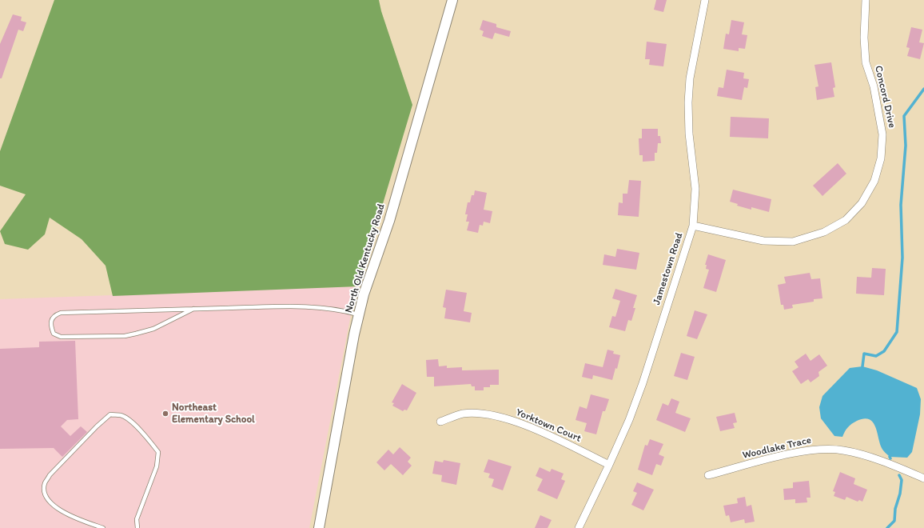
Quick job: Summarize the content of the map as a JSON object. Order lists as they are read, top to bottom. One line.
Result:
{"streets":{"street":["Concord Drive","North Old Kentucky Road","Jamestown Road","Yorktown Court","Woodlake Trace"]},"crossings":[["Concord Drive","Jamestown Road"],["Jamestown Road","Yorktown Court"]],"places":["Northeast Elementary School"]}
